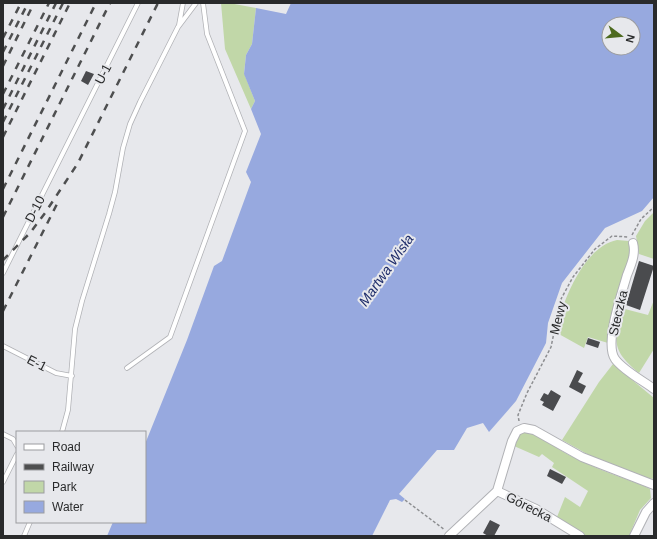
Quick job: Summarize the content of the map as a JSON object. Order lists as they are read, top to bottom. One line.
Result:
{"streets":{"street":["Steczka","Górecka"],"lane":["U-1","D-10","E-1"],"path":["Mewy"]},"crossings":[["U-1","D-10"],["Steczka","Mewy"]],"water":["Martwa Wisła"],"legend":["Road","Railway","Park","Water"],"north":"right"}
